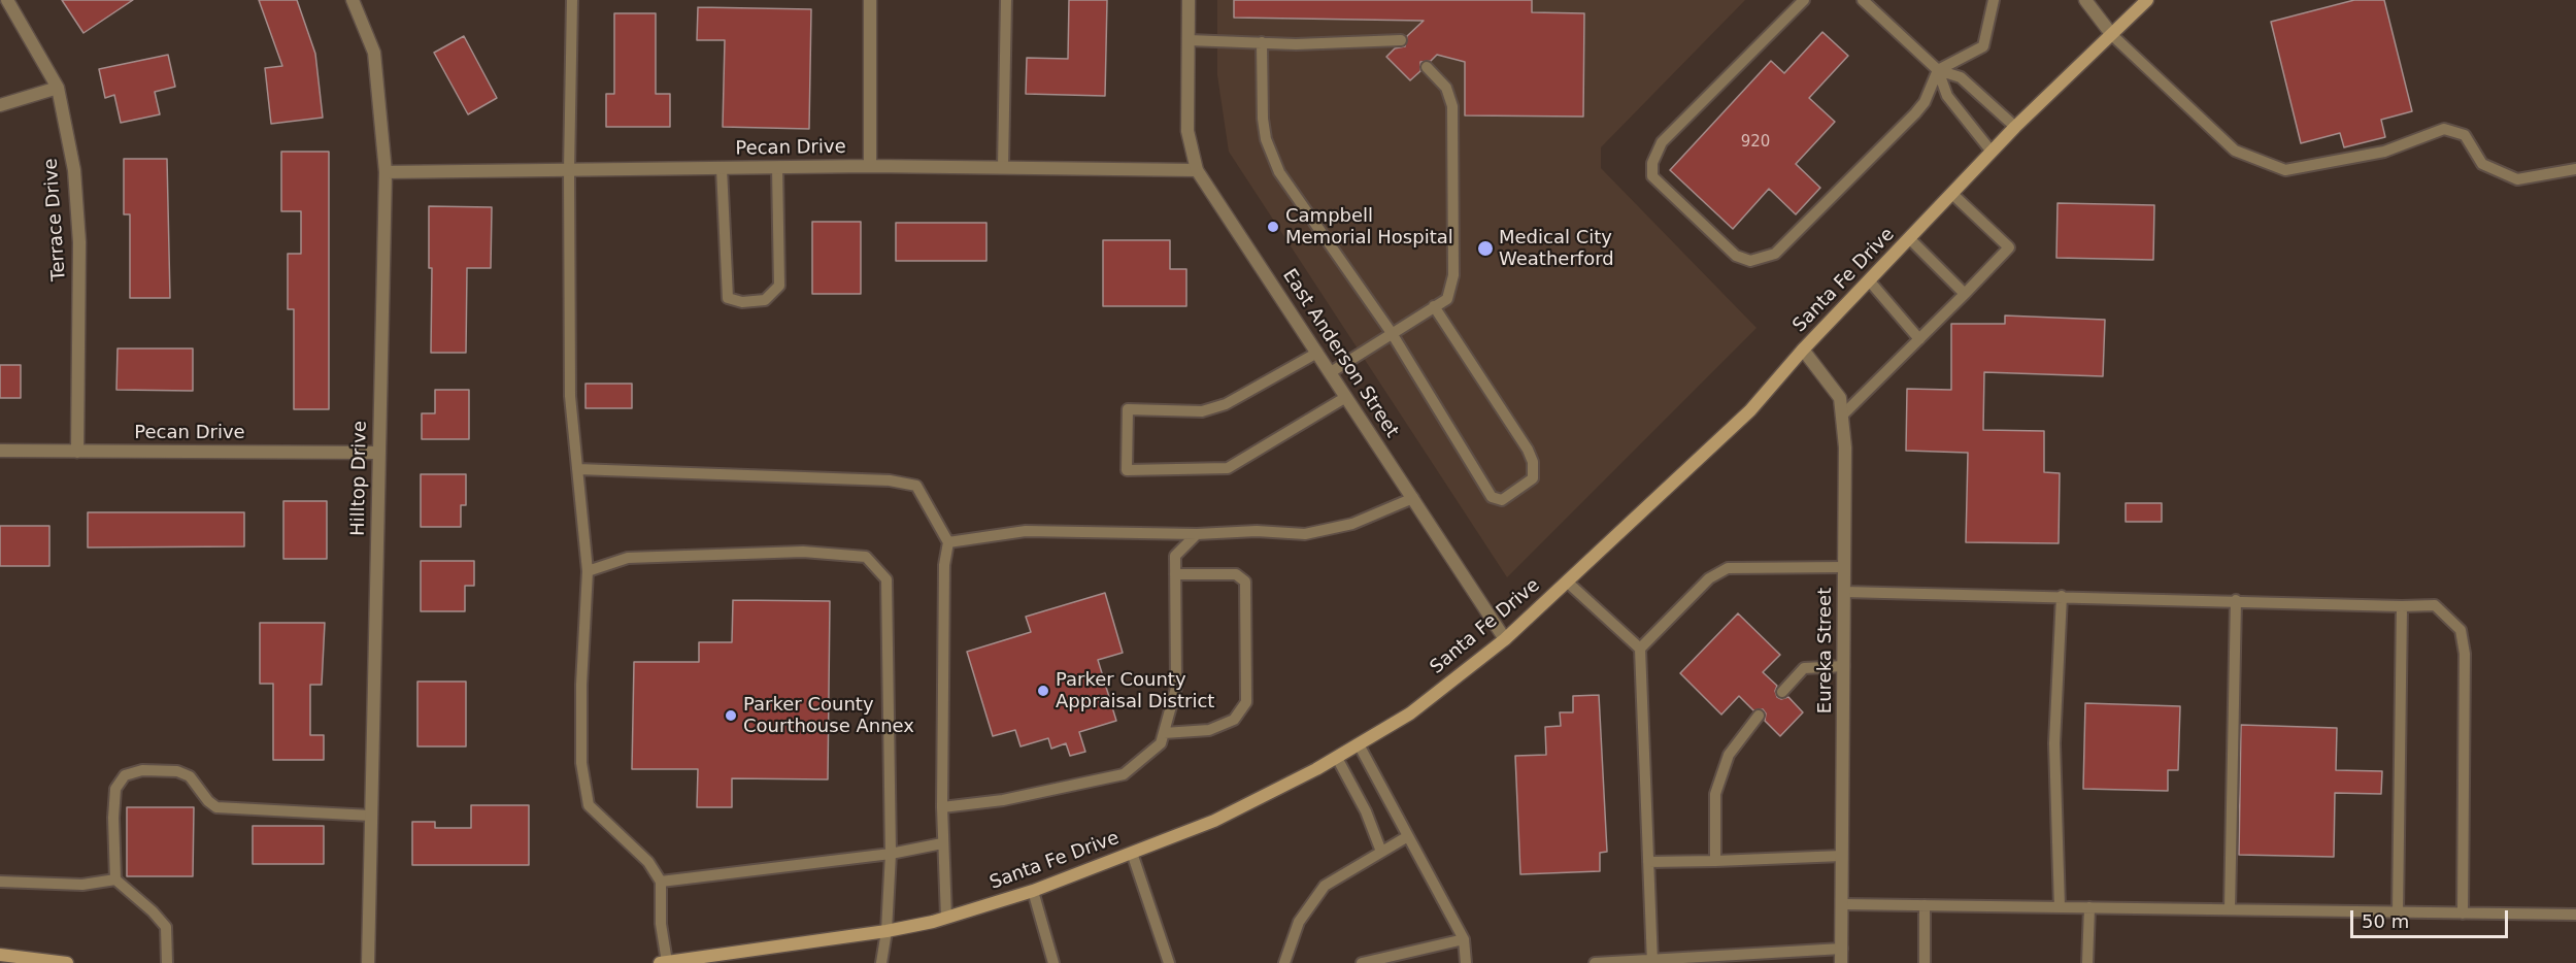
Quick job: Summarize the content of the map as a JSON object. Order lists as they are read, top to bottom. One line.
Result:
{"streets":{"main road":["Santa Fe Drive"],"street":["Pecan Drive","Terrace Drive","East Anderson Street","Hilltop Drive","Eureka Street"]},"crossings":[["Pecan Drive","Terrace Drive"],["Pecan Drive","East Anderson Street"],["Pecan Drive","Hilltop Drive"],["Santa Fe Drive","East Anderson Street"],["Santa Fe Drive","Eureka Street"]],"places":["Campbell Memorial Hospital","Medical City Weatherford","Parker County Appraisal District","Parker County Courthouse Annex"],"house_numbers":["920"],"scale_bar":"50 m"}
